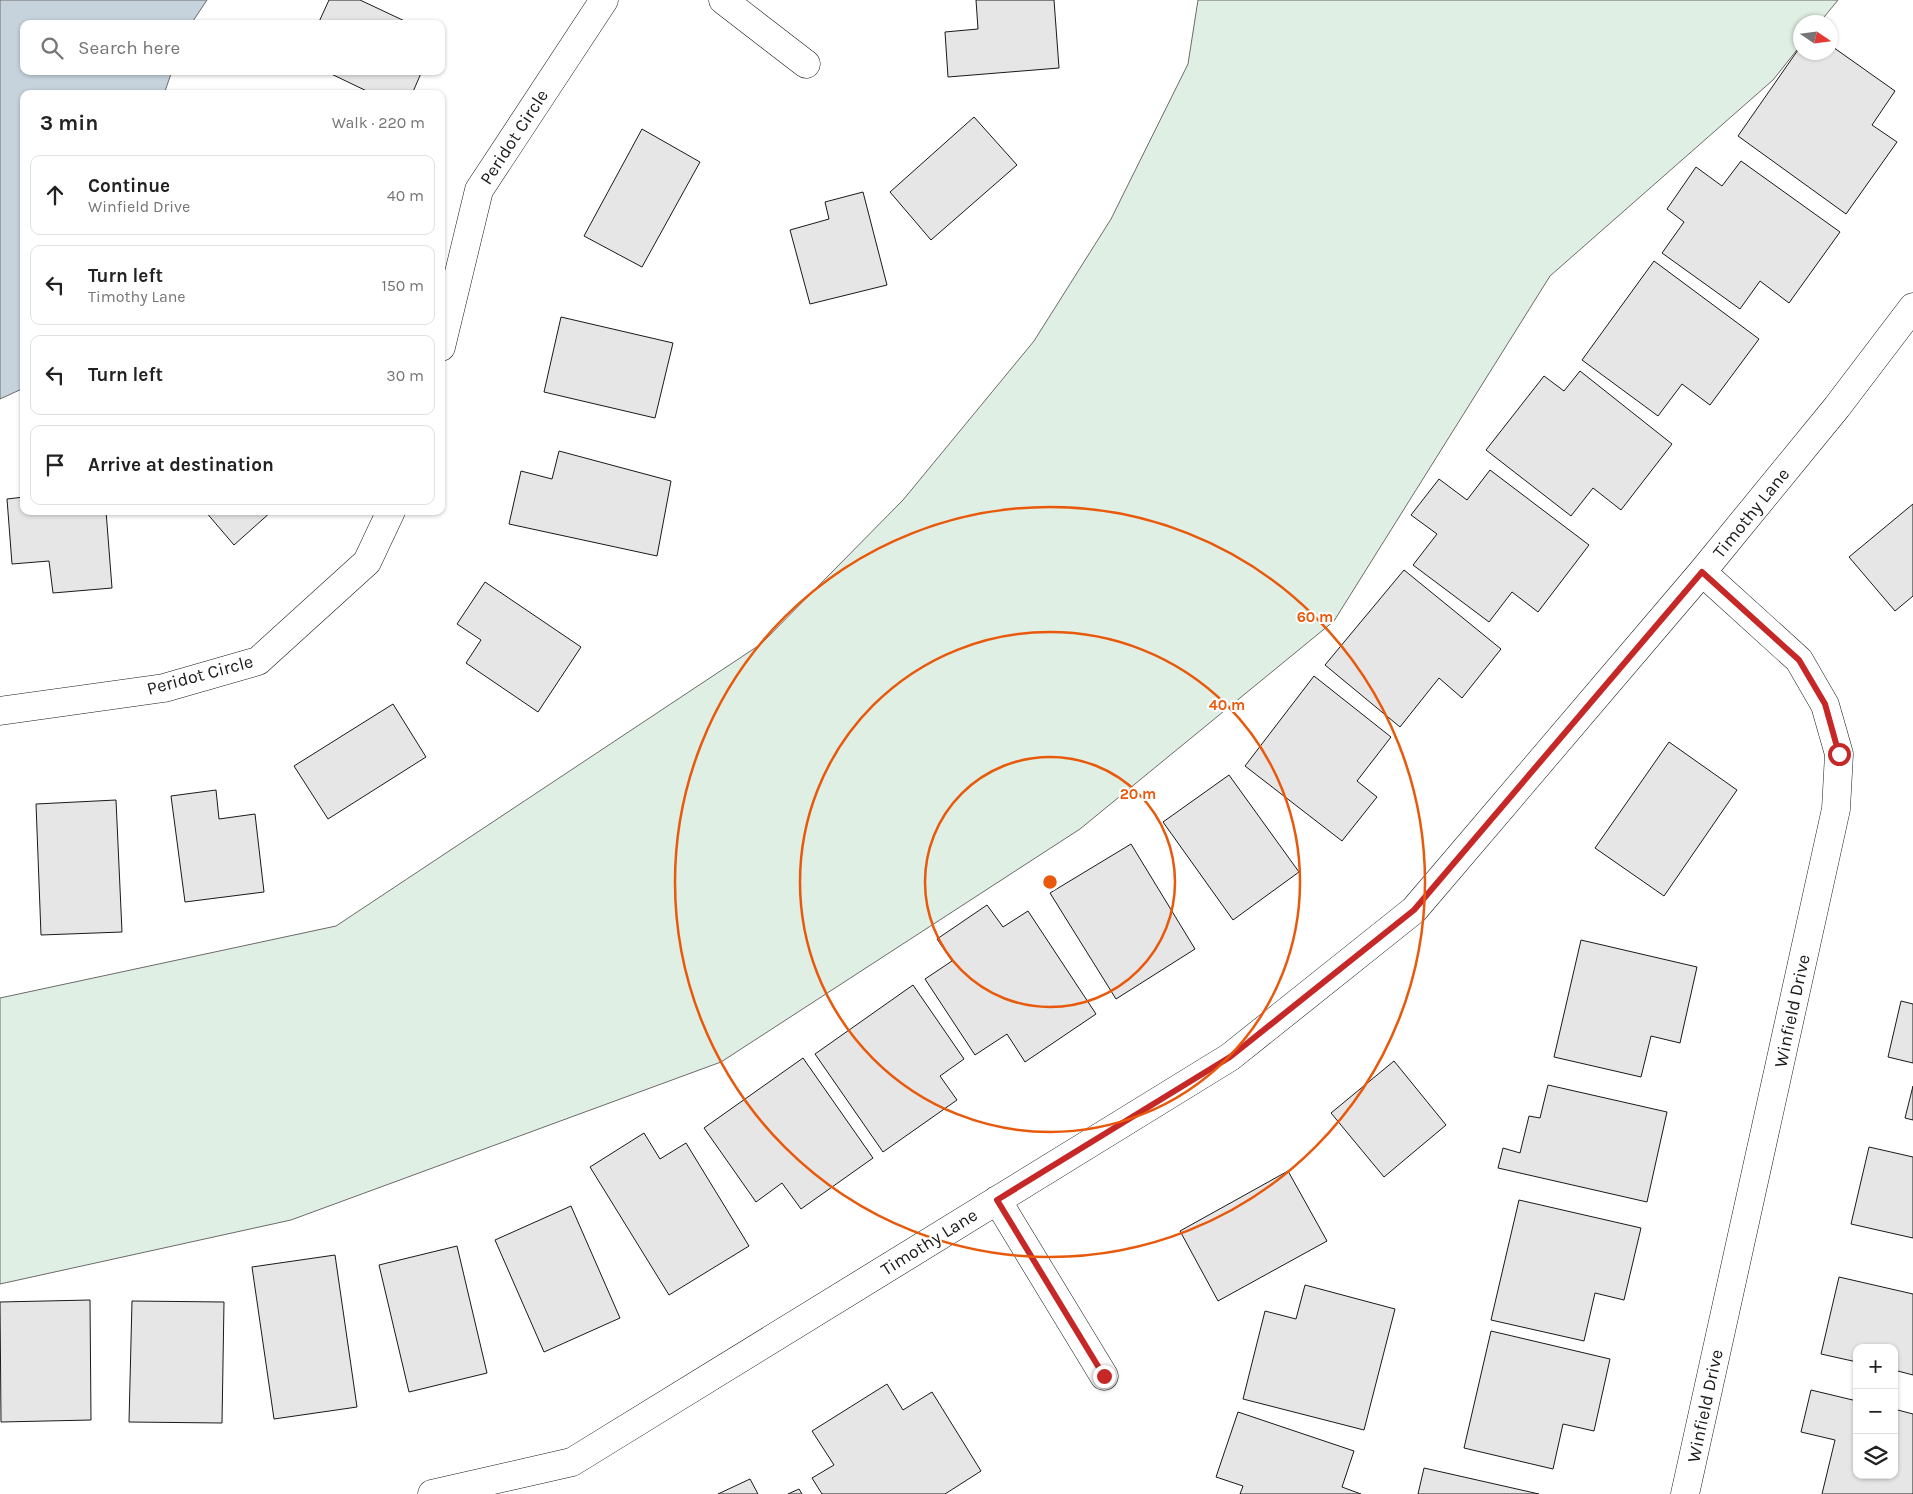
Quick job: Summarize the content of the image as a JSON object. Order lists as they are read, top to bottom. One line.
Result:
{"streets":{"street":["Peridot Circle","Timothy Lane","Winfield Drive"]},"crossings":[["Timothy Lane","Winfield Drive"]],"north":"right","page":{"search":"Search here","heading":["3 min","Walk · 220 m"],"list":[["Continue","Winfield Drive","40 m"],["Turn left","Timothy Lane","150 m"],["Turn left","30 m"],"Arrive at destination"],"map_buttons":["+","−"]},"rings":["60 m","40 m","20 m"]}
